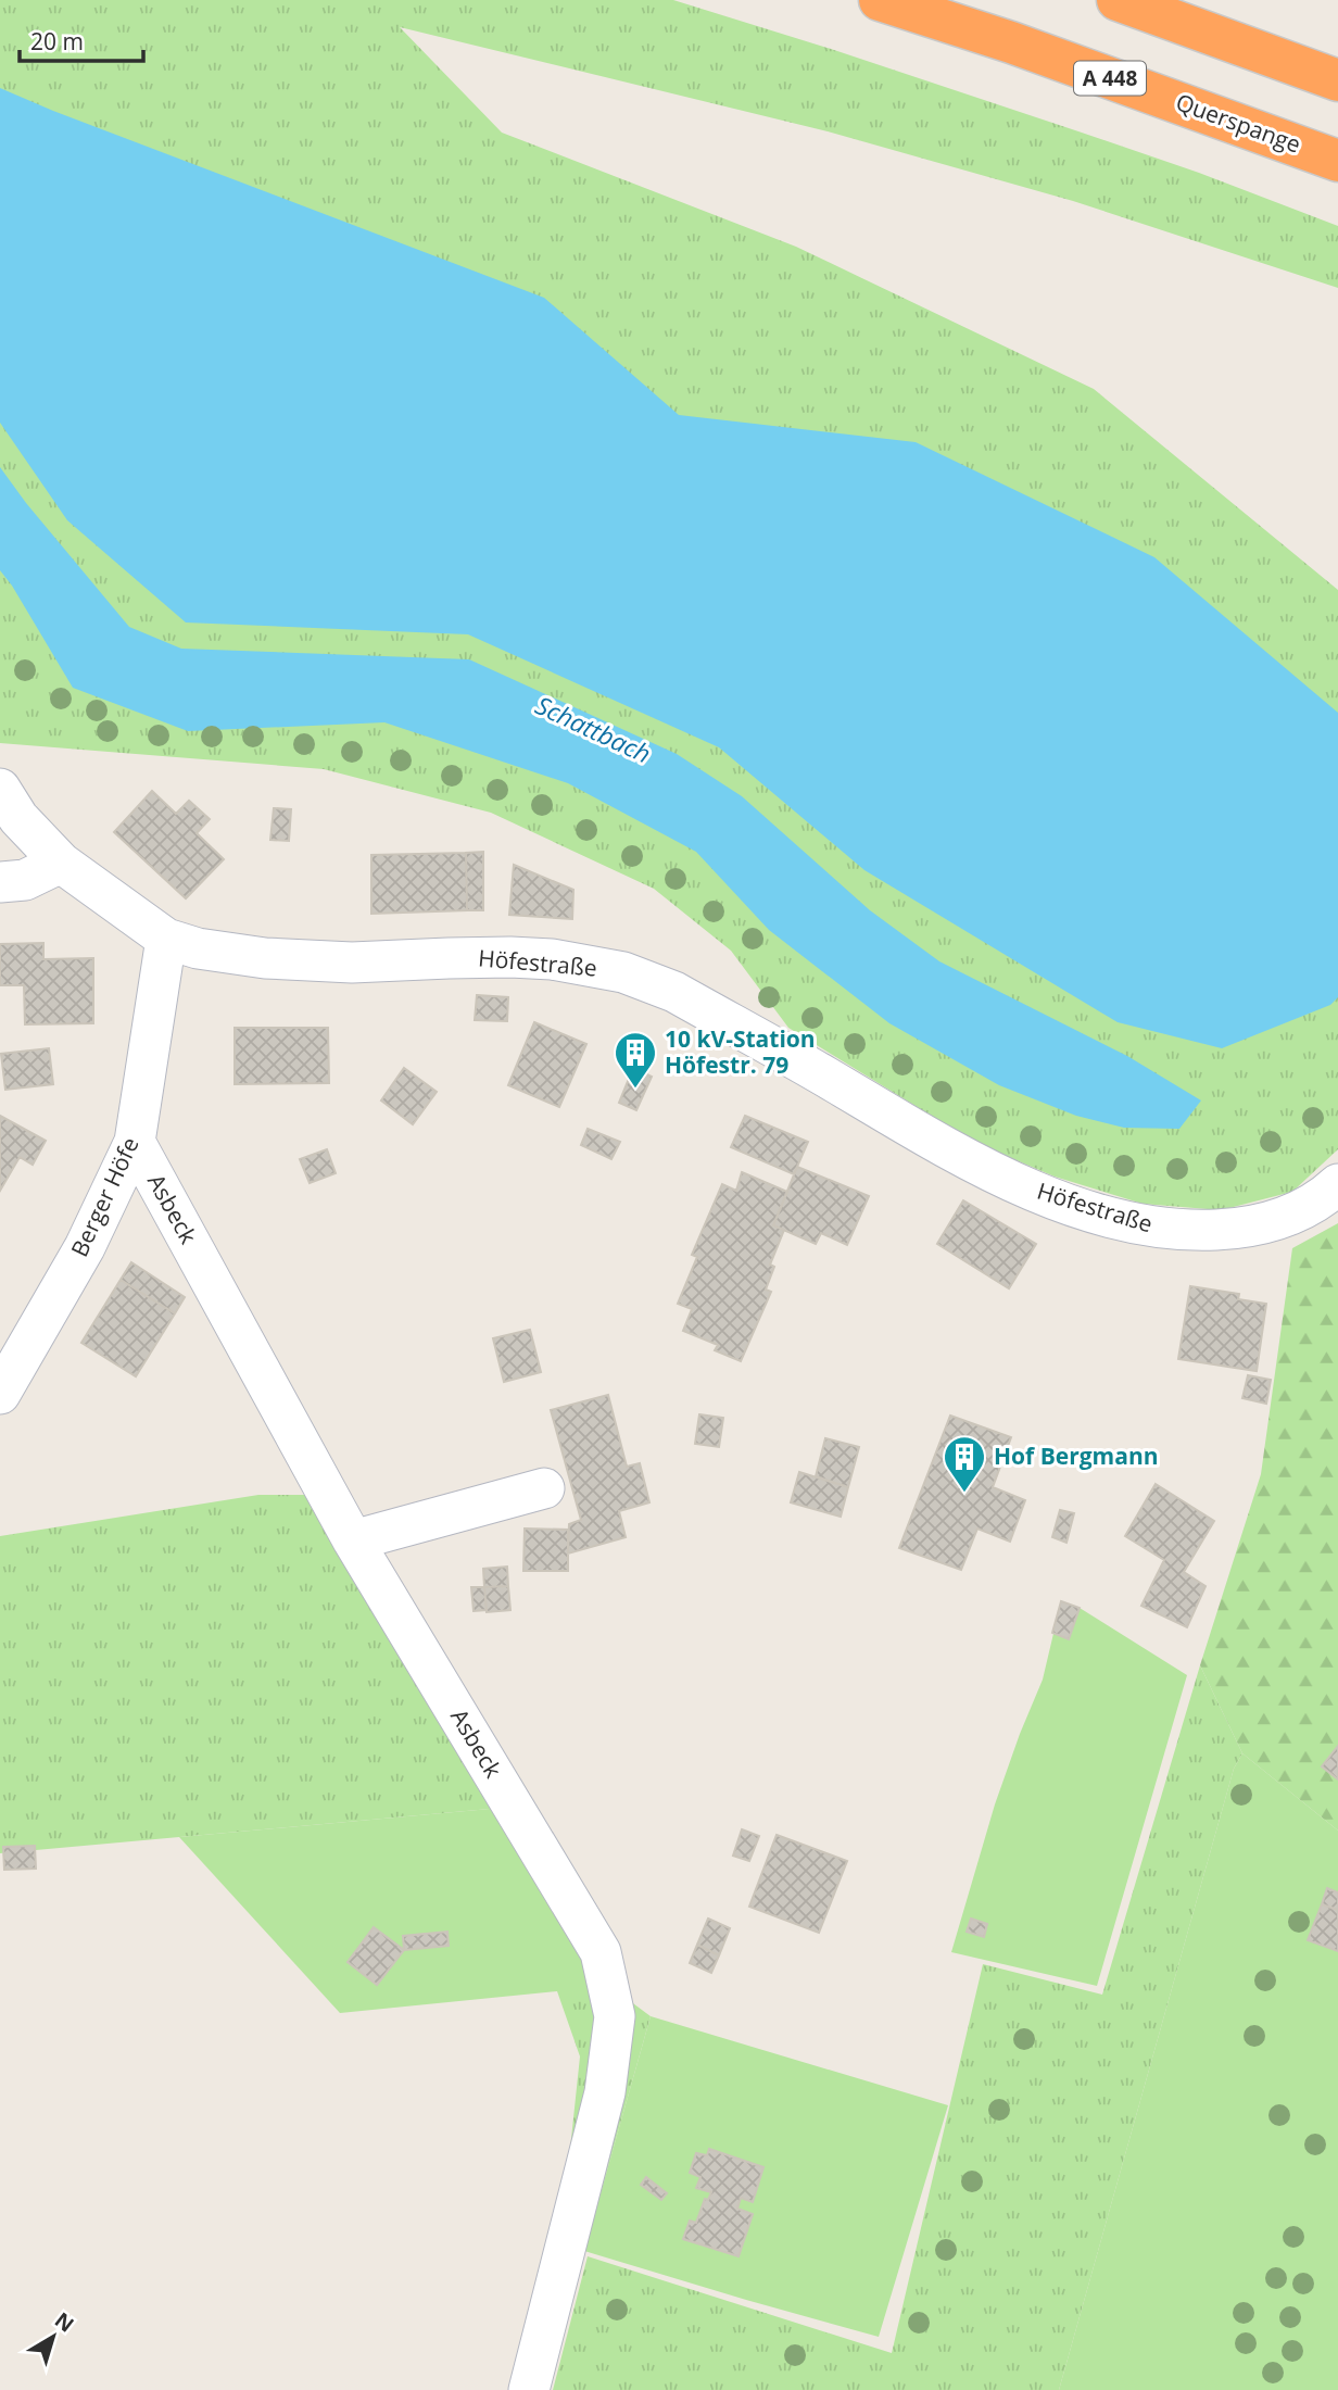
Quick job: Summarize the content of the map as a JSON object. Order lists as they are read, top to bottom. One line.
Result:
{"streets":{"highway":["A 448","Querspange"],"street":["Höfestraße","Berger Höfe","Asbeck"]},"crossings":[["Höfestraße","Berger Höfe"],["Berger Höfe","Asbeck"]],"water":["Schattbach"],"places":{"building":["10 kV-Station Höfestr. 79","Hof Bergmann"]},"scale_bar":"20 m","north":"top right"}
